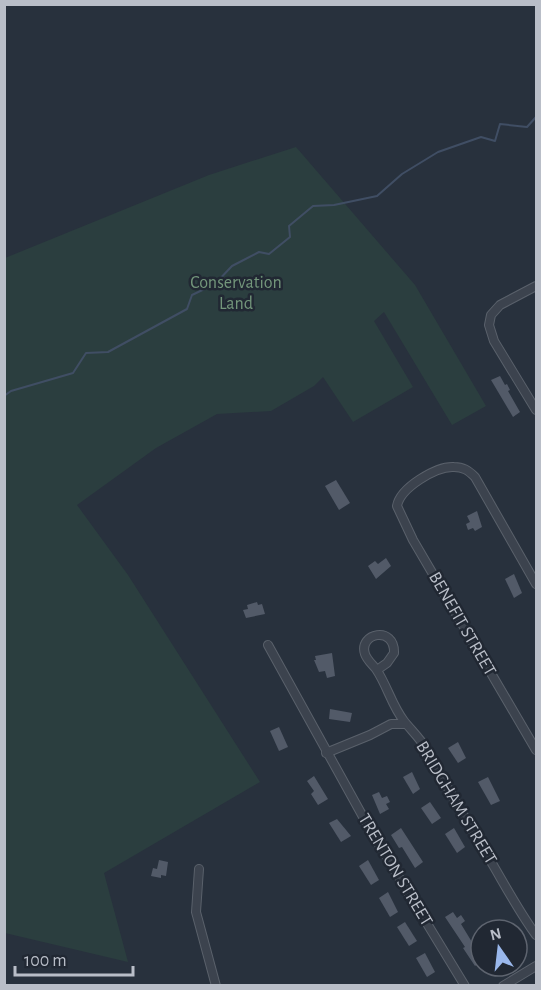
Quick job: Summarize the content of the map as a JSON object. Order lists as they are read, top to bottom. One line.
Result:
{"streets":{"street":["BENEFIT STREET","BRIDGHAM STREET","TRENTON STREET"]},"parks":["Conservation Land"],"scale_bar":"100 m","north":"top"}
